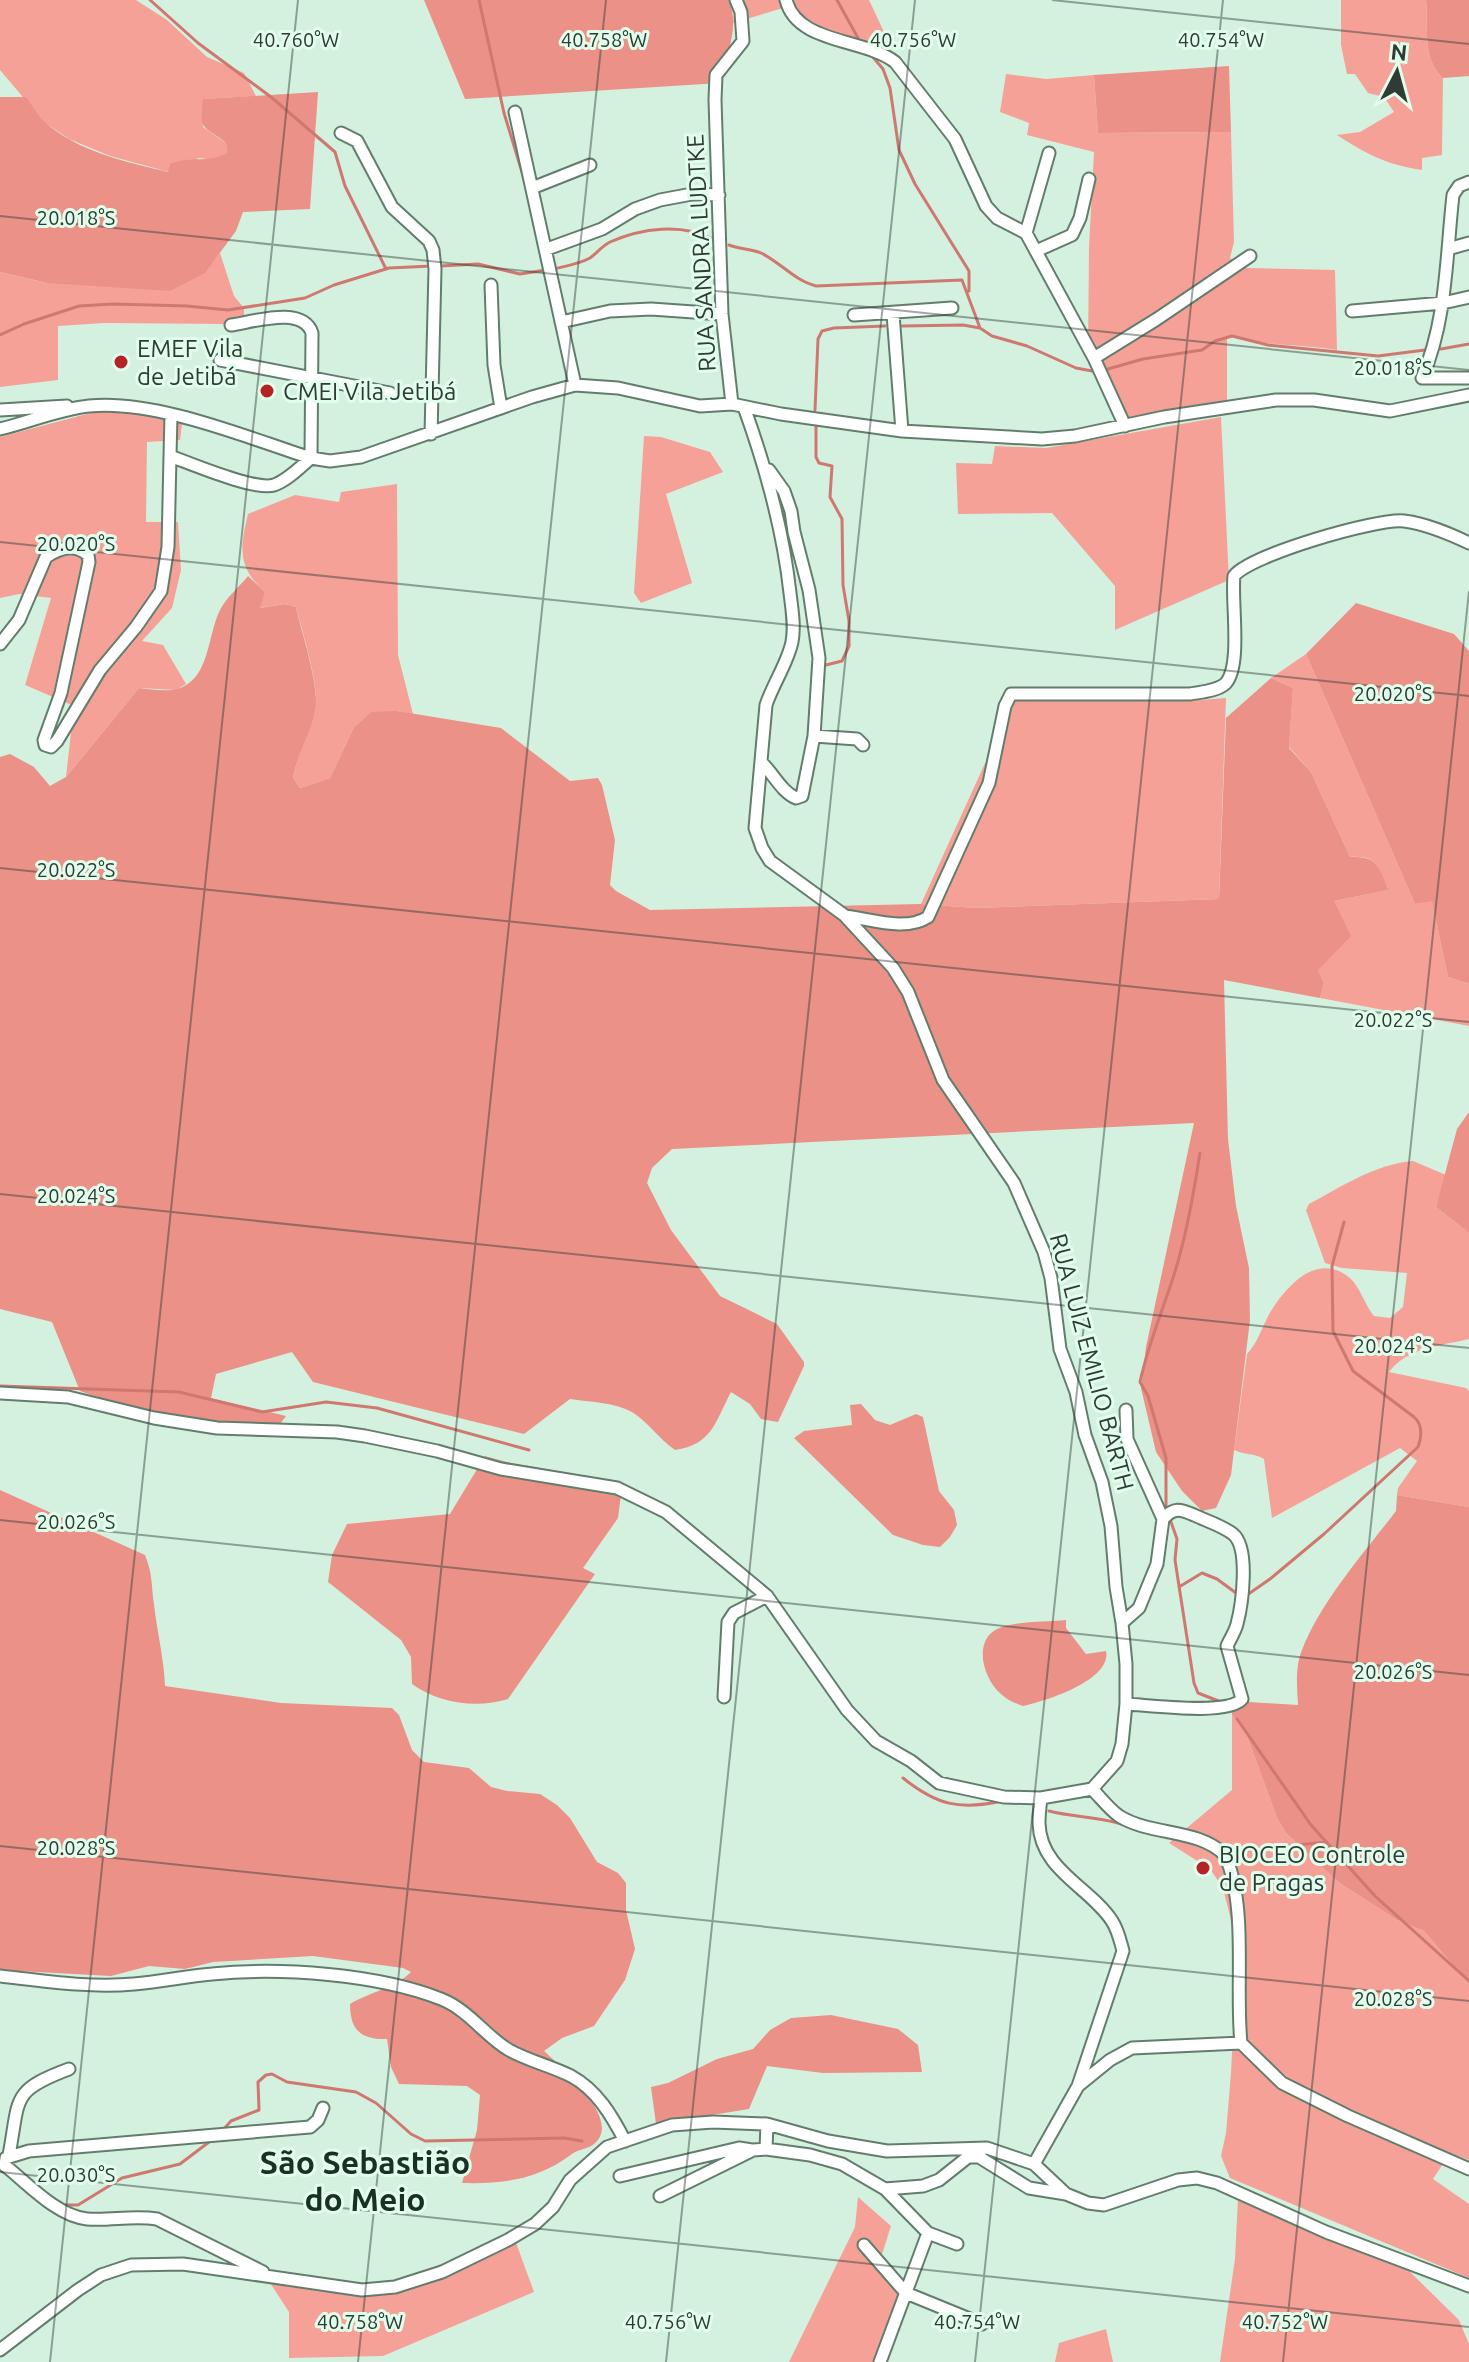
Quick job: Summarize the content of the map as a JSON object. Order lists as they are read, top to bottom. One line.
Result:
{"streets":{"street":["RUA SANDRA LUDTKE","RUA LUIZ EMILIO BARTH"]},"crossings":[["RUA SANDRA LUDTKE","RUA LUIZ EMILIO BARTH"]],"districts":["São Sebastião do Meio"],"places":["EMEF Vila de Jetibá","CMEI Vila Jetibá","BIOCEO Controle de Pragas"],"north":"top","coordinates":["40.760°W","40.758°W","40.756°W","40.754°W","20.018°S","20.020°S","20.022°S","20.024°S","20.026°S","20.028°S","20.030°S","40.752°W"]}
